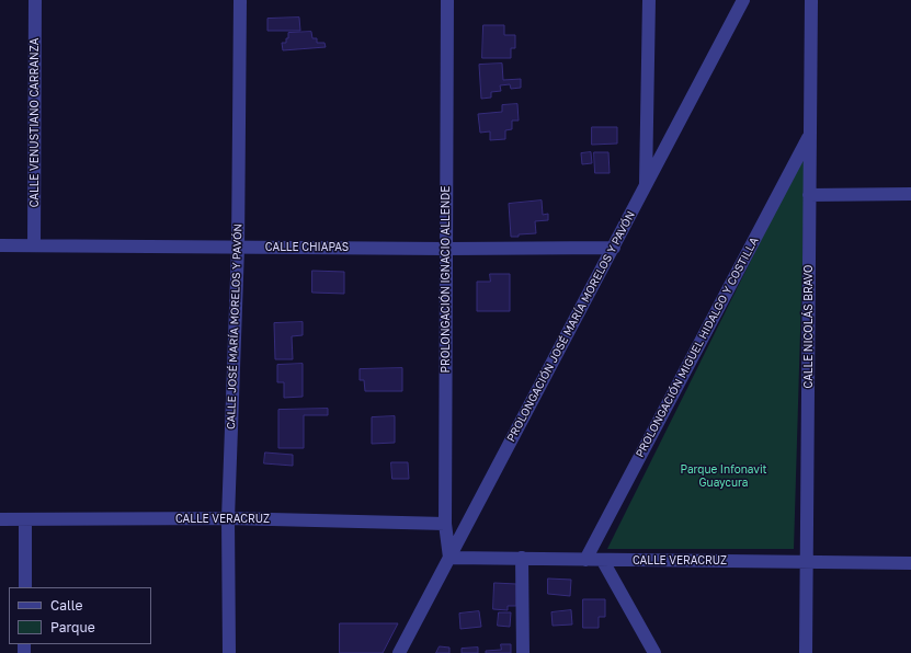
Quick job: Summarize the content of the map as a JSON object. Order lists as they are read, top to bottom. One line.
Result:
{"streets":{"street":["CALLE VENUSTIANO CARRANZA","CALLE CHIAPAS","PROLONGACIÓN IGNACIO ALLENDE","CALLE JOSÉ MARÍA MORELOS Y PAVÓN","PROLONGACIÓN JOSÉ MARÍA MORELOS Y PAVÓN","CALLE NICOLÁS BRAVO","PROLONGACIÓN MIGUEL HIDALGO Y COSTILLA","CALLE VERACRUZ"]},"crossings":[["CALLE VENUSTIANO CARRANZA","CALLE CHIAPAS"],["CALLE CHIAPAS","PROLONGACIÓN IGNACIO ALLENDE"],["CALLE CHIAPAS","CALLE JOSÉ MARÍA MORELOS Y PAVÓN"],["CALLE CHIAPAS","PROLONGACIÓN JOSÉ MARÍA MORELOS Y PAVÓN"],["PROLONGACIÓN IGNACIO ALLENDE","PROLONGACIÓN JOSÉ MARÍA MORELOS Y PAVÓN"],["PROLONGACIÓN IGNACIO ALLENDE","CALLE VERACRUZ"],["CALLE JOSÉ MARÍA MORELOS Y PAVÓN","CALLE VERACRUZ"],["PROLONGACIÓN JOSÉ MARÍA MORELOS Y PAVÓN","CALLE VERACRUZ"],["CALLE NICOLÁS BRAVO","PROLONGACIÓN MIGUEL HIDALGO Y COSTILLA"],["CALLE NICOLÁS BRAVO","CALLE VERACRUZ"],["PROLONGACIÓN MIGUEL HIDALGO Y COSTILLA","CALLE VERACRUZ"]],"parks":["Parque Infonavit Guaycura"],"legend":["Calle","Parque"]}
